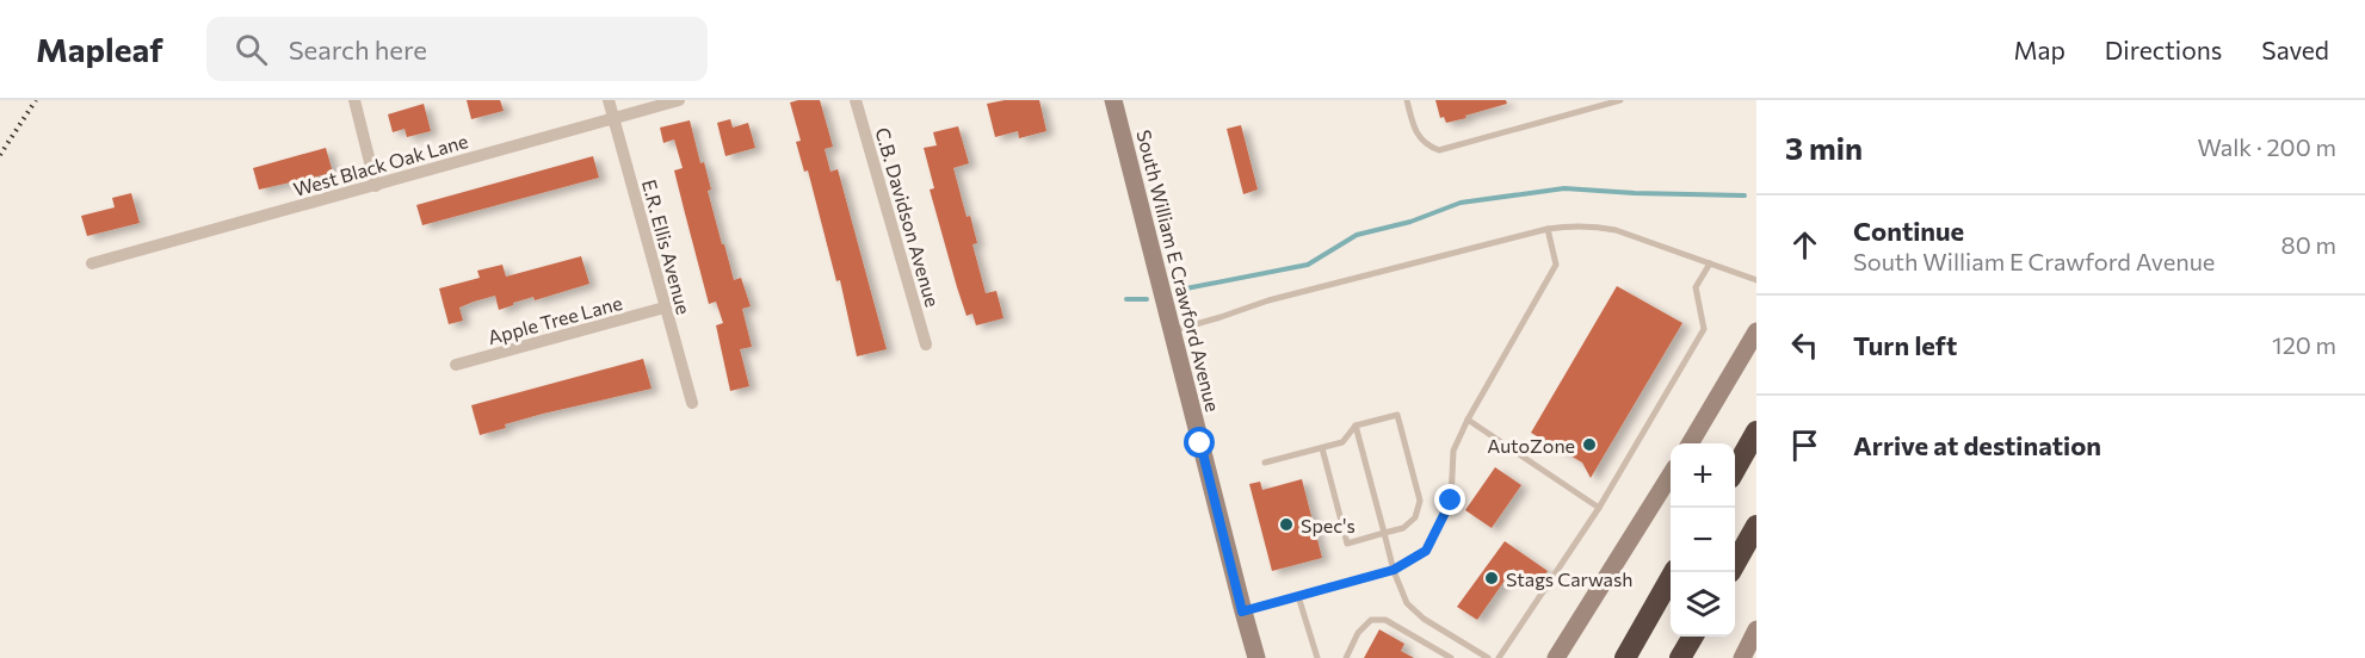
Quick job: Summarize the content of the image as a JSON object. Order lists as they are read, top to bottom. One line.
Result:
{"streets":{"main road":["South William E Crawford Avenue"],"street":["West Black Oak Lane","C.B. Davidson Avenue","E.R. Ellis Avenue","Apple Tree Lane"]},"crossings":[["West Black Oak Lane","E.R. Ellis Avenue"],["E.R. Ellis Avenue","Apple Tree Lane"]],"places":["AutoZone","Spec's","Stags Carwash"],"page":{"header":"Mapleaf","search":"Search here","nav":["Map","Directions","Saved"],"heading":["3 min","Walk · 200 m"],"list":[["Continue","South William E Crawford Avenue","80 m"],["Turn left","120 m"],"Arrive at destination"],"map_buttons":["+","−"]}}
